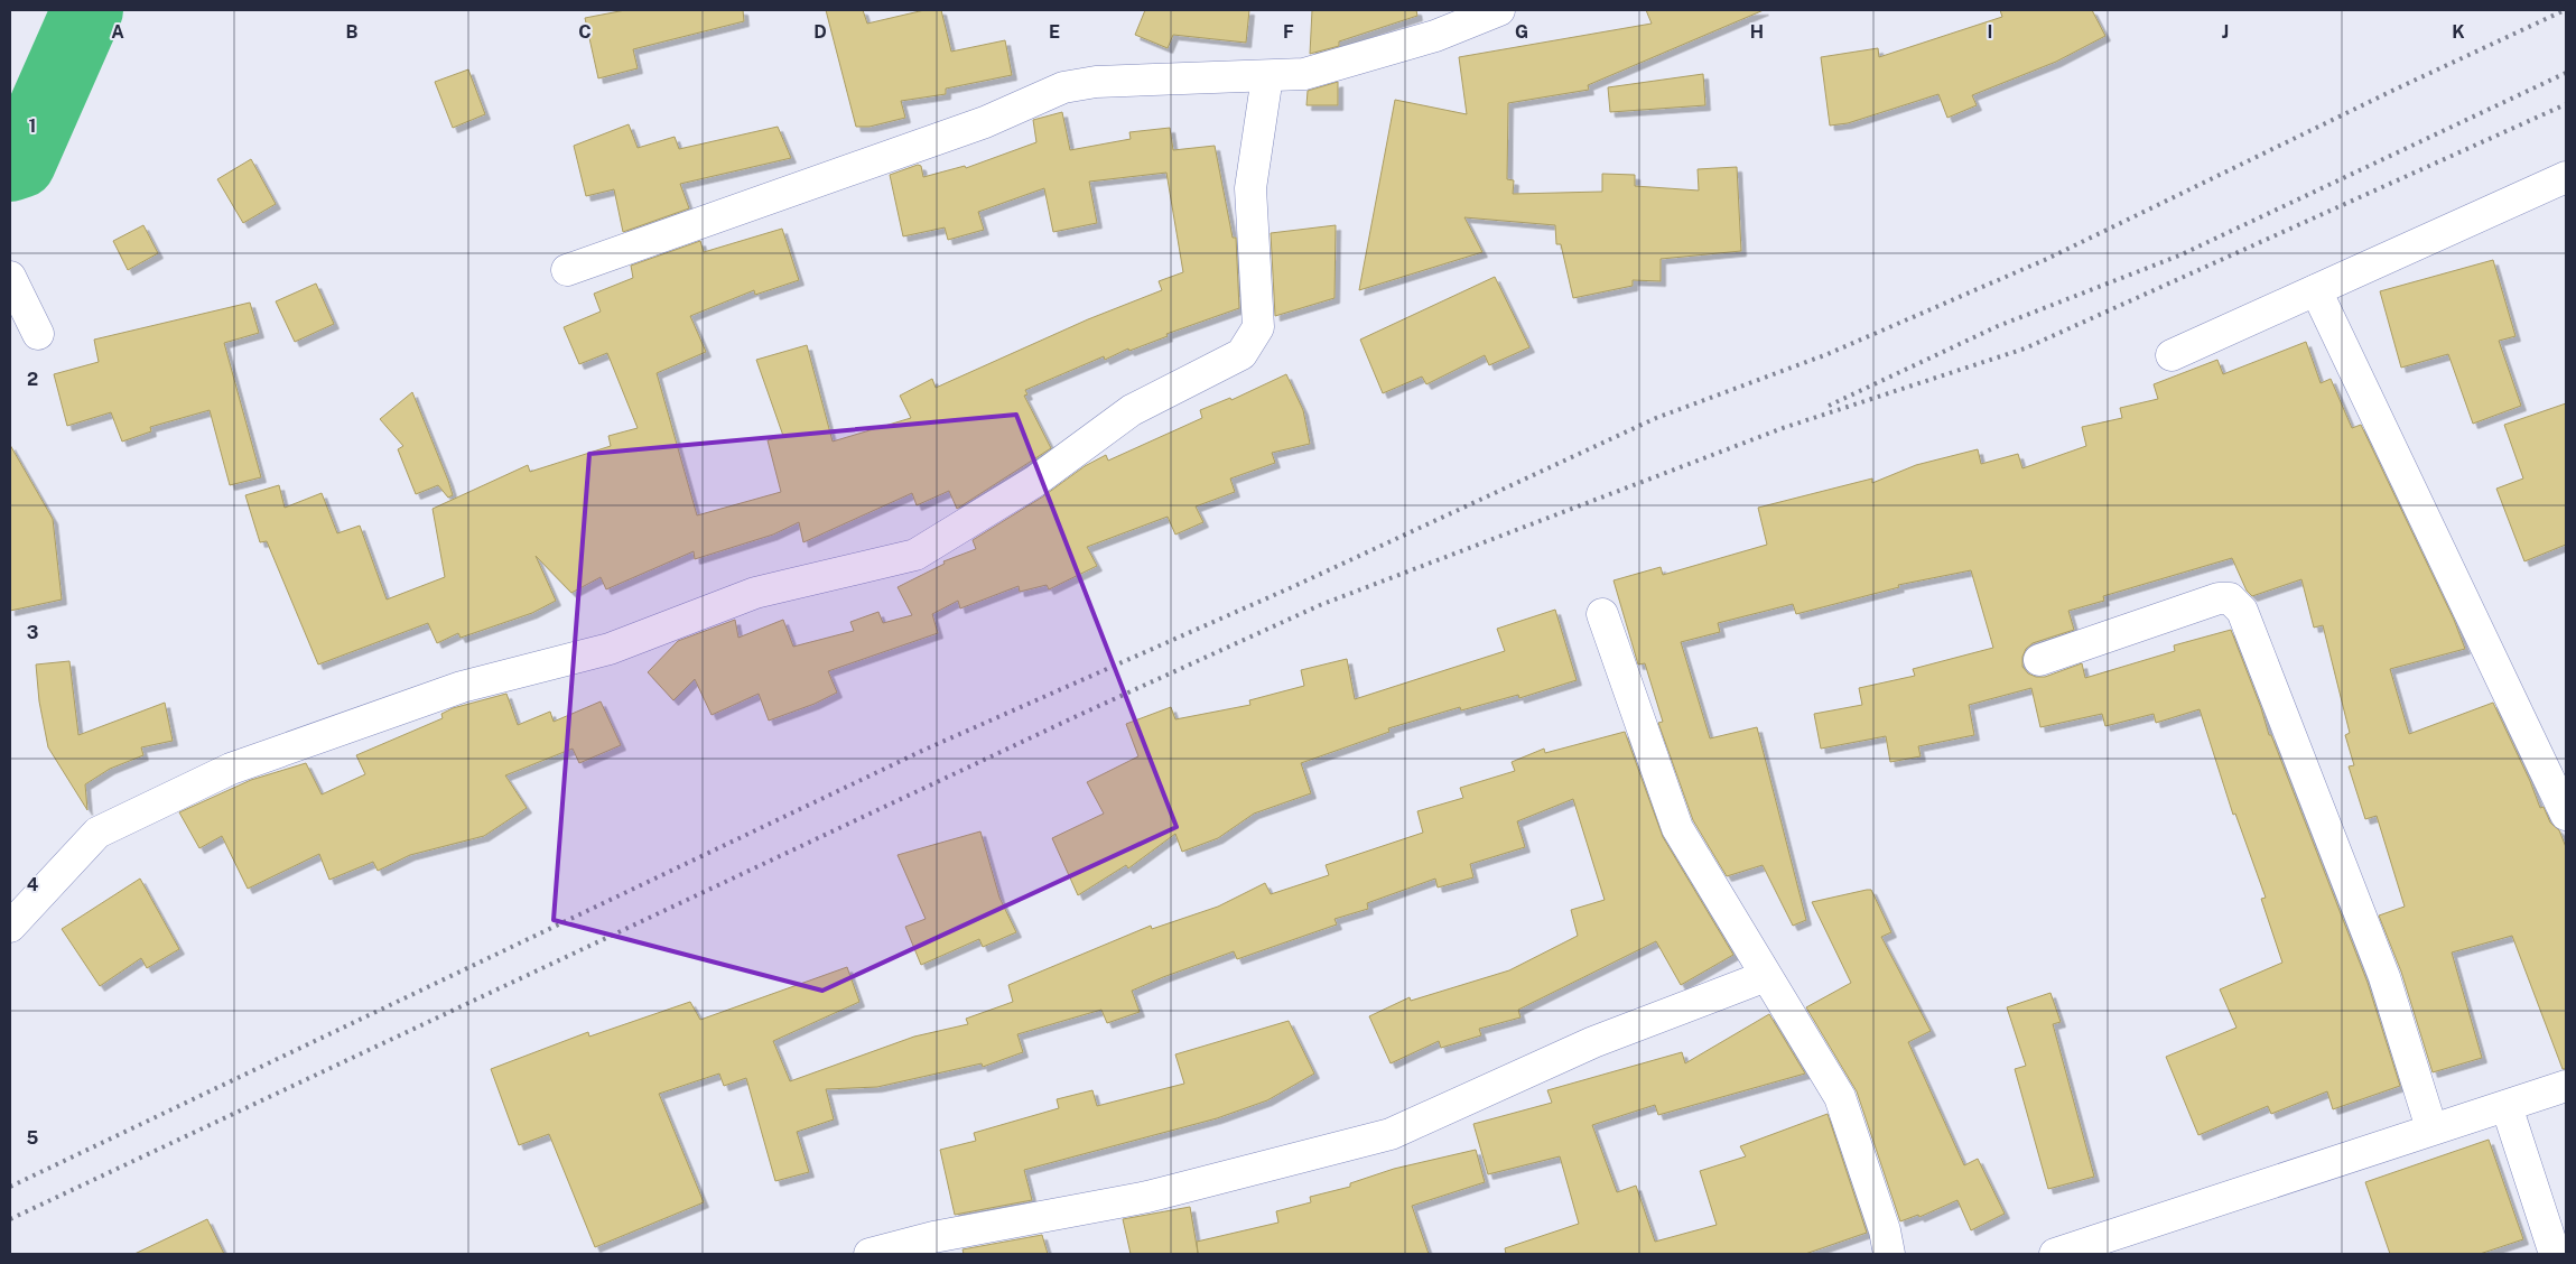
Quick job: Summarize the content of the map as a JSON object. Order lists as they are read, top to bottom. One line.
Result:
{"grid":{"columns":["A","B","C","D","E","F","G","H","I","J","K"],"rows":["1","2","3","4","5"]}}
